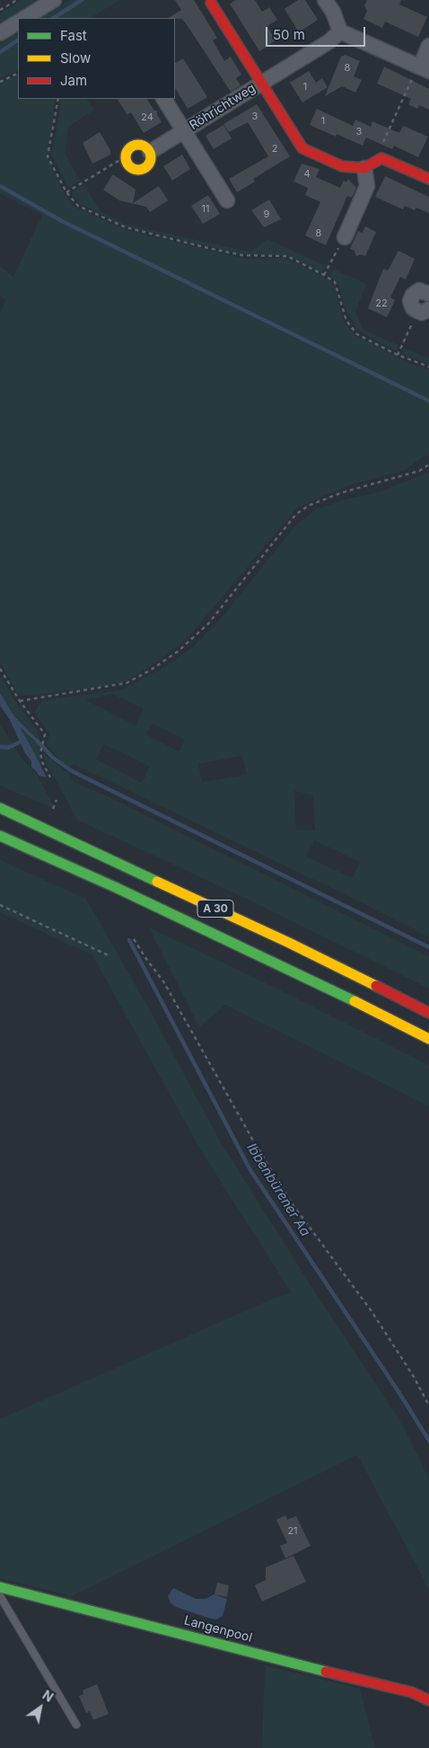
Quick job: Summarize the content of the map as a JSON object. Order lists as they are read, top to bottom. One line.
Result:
{"streets":{"main road":["Röhrichtweg","A 30","Langenpool"]},"water":["Ibbenbürener Aa"],"house_numbers":["8","1","3","24","1","3","2","4","11","9","8","22","21"],"legend":["Fast","Slow","Jam"],"scale_bar":"50 m","north":"top right"}
